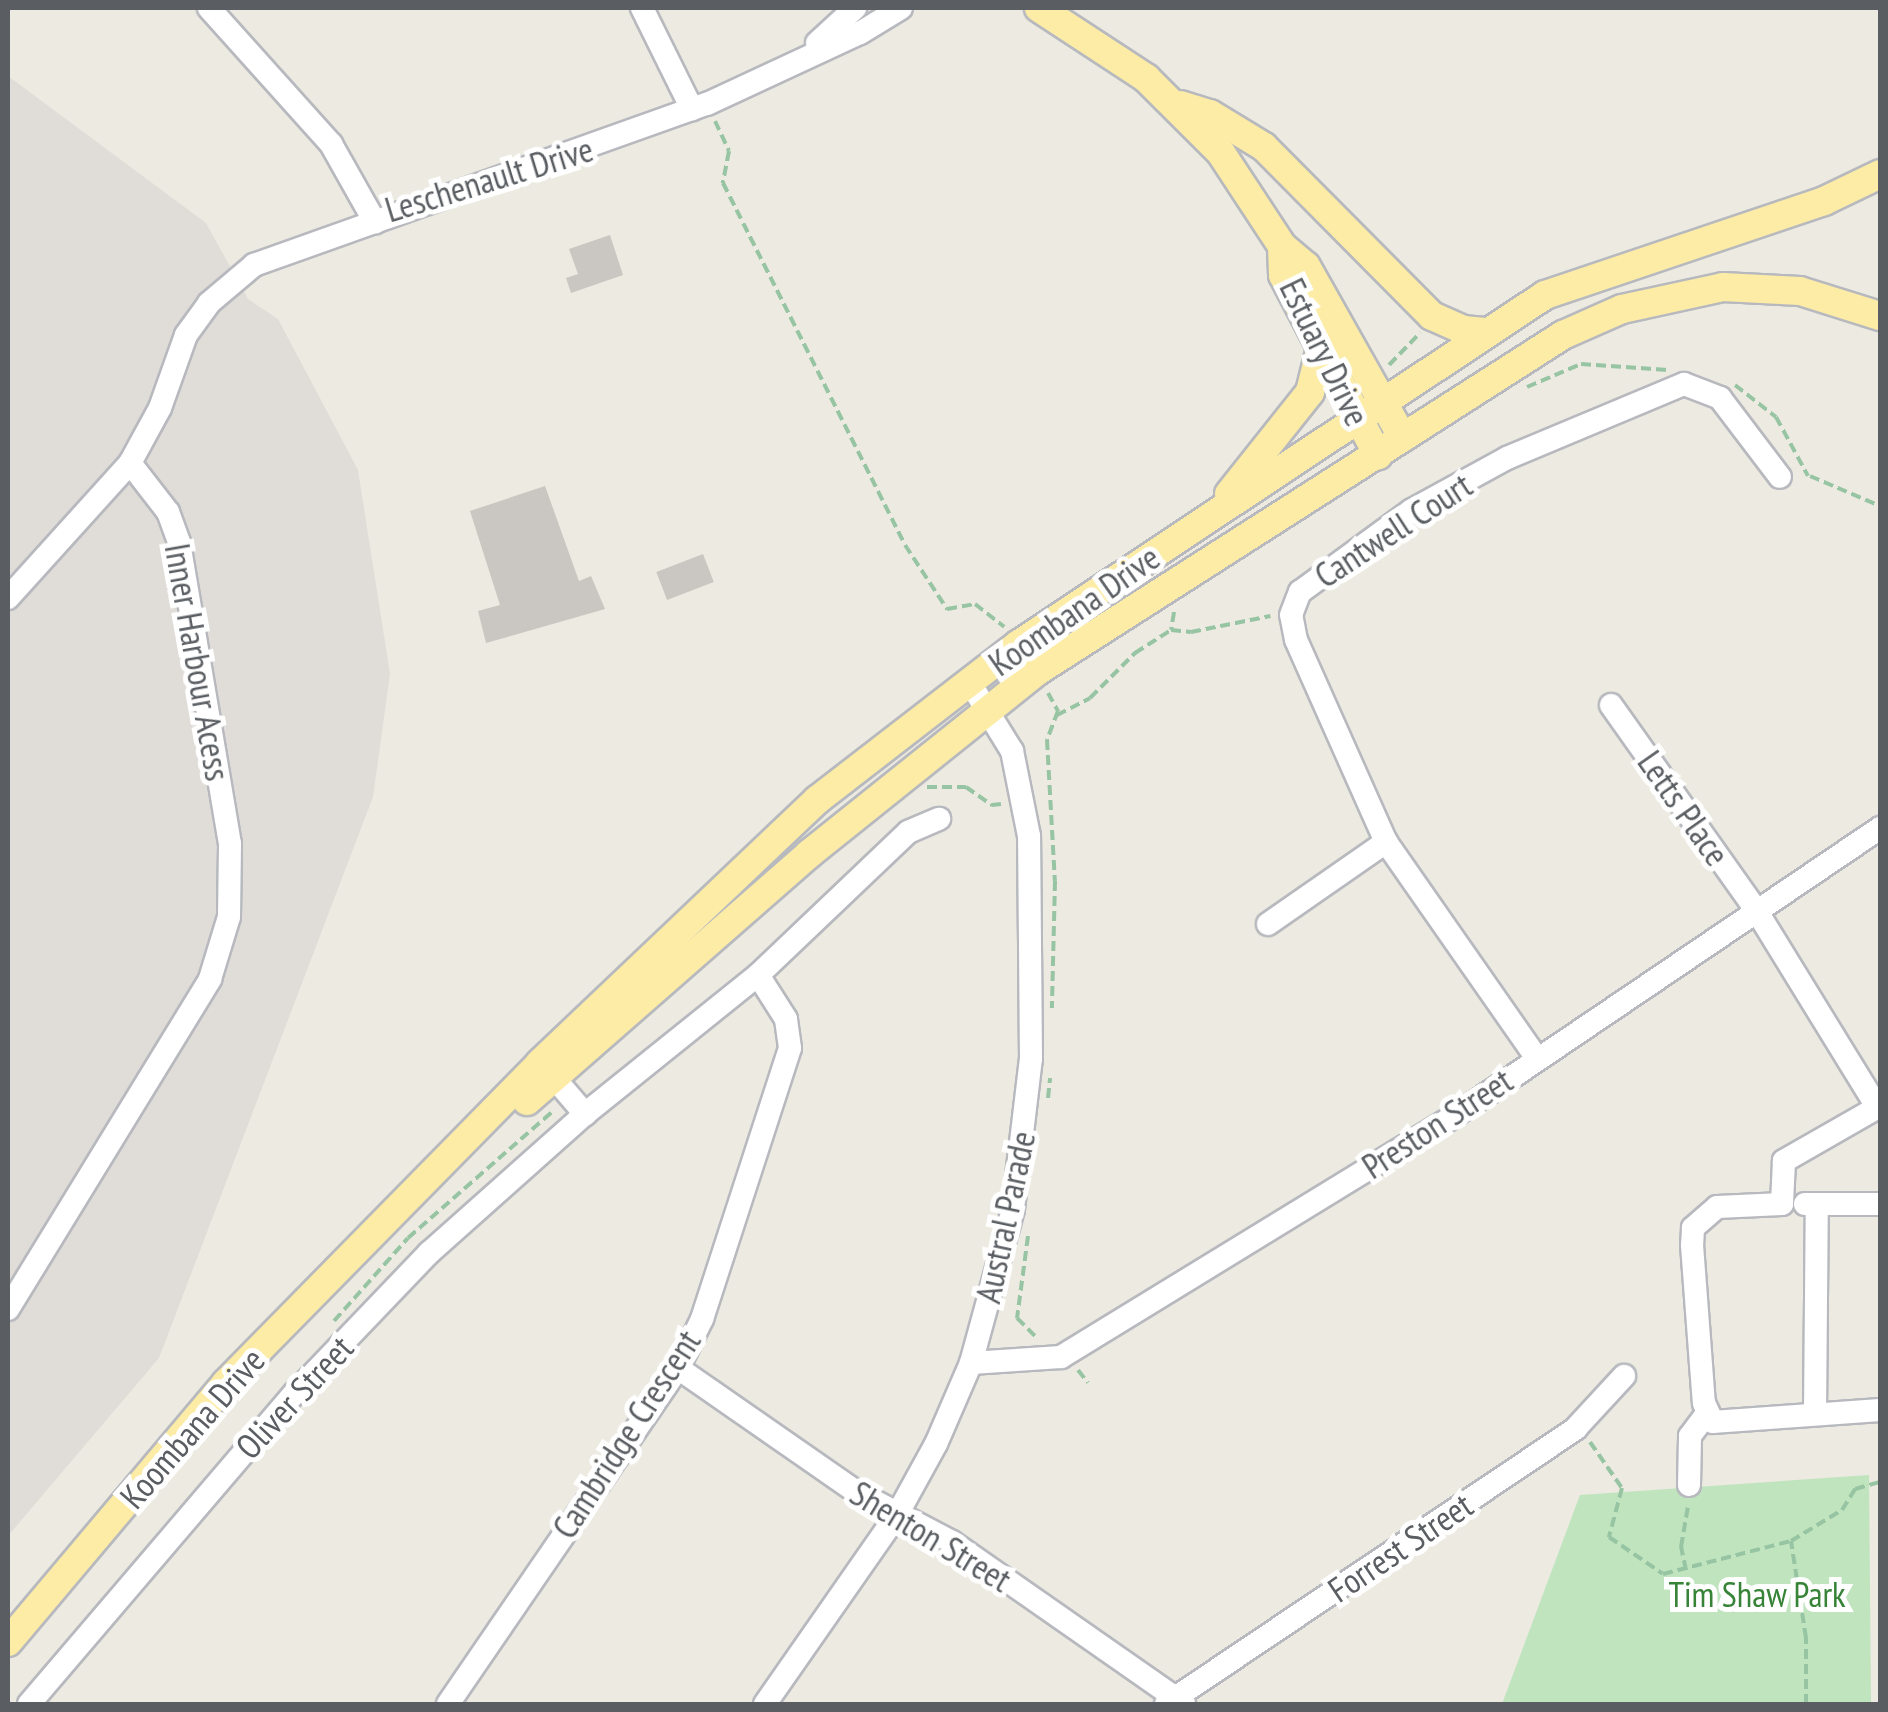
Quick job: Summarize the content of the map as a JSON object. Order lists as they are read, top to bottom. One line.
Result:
{"streets":{"main road":["Estuary Drive","Koombana Drive"],"street":["Leschenault Drive","Cantwell Court","Inner Harbour Acess","Letts Place","Preston Street","Austral Parade","Oliver Street","Cambridge Crescent","Shenton Street","Forrest Street"]},"crossings":[["Estuary Drive","Koombana Drive"],["Cantwell Court","Preston Street"],["Koombana Drive","Austral Parade"],["Letts Place","Preston Street"],["Preston Street","Austral Parade"],["Austral Parade","Shenton Street"],["Oliver Street","Cambridge Crescent"],["Cambridge Crescent","Shenton Street"],["Shenton Street","Forrest Street"]],"parks":["Tim Shaw Park"]}
